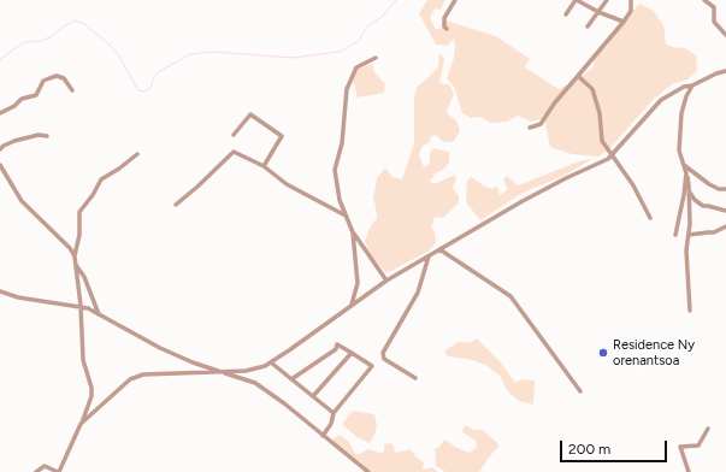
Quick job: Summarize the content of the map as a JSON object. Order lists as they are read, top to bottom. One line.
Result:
{"places":["Residence Ny orenantsoa"],"scale_bar":"200 m"}
